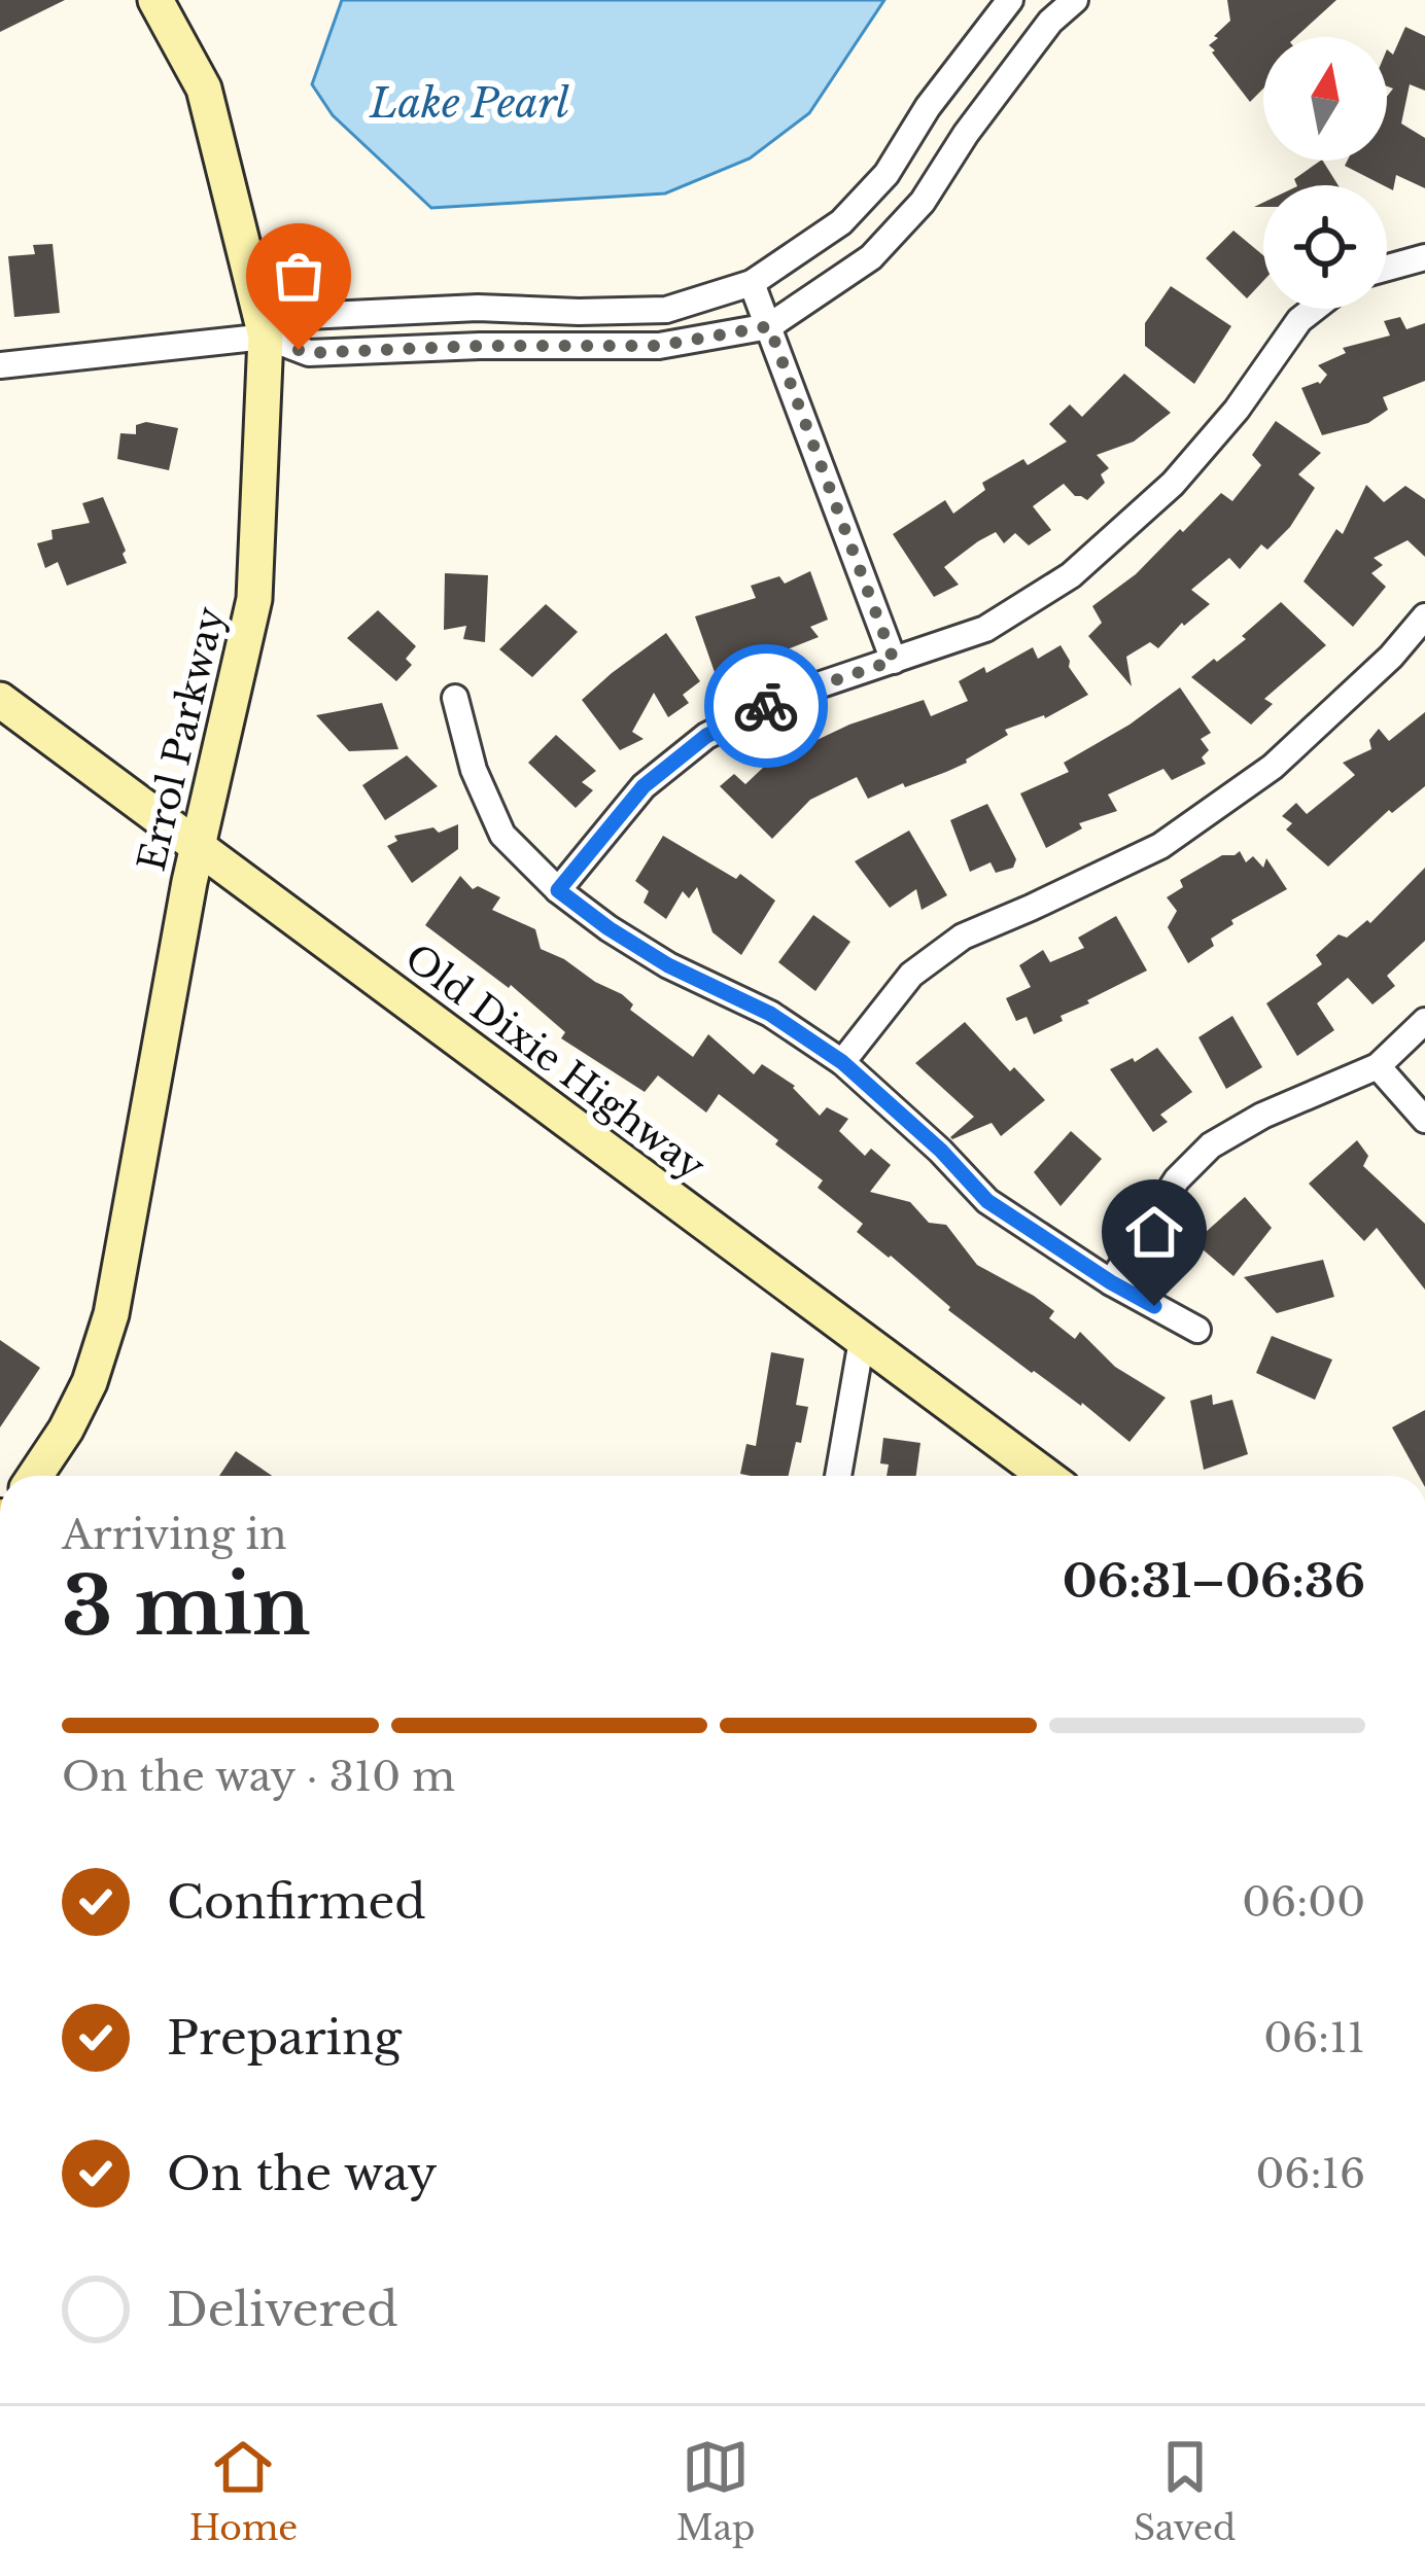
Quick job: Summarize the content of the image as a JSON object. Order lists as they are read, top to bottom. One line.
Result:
{"streets":{"street":["Errol Parkway","Old Dixie Highway"]},"crossings":[["Errol Parkway","Old Dixie Highway"]],"water":["Lake Pearl"],"north":"top","page":{"heading":["3 min","Arriving in","06:31–06:36"],"bar":"On the way · 310 m","list":[["Confirmed","06:00"],["Preparing","06:11"],["On the way","06:16"],"Delivered"],"tabs":["Home","Map","Saved"]}}
